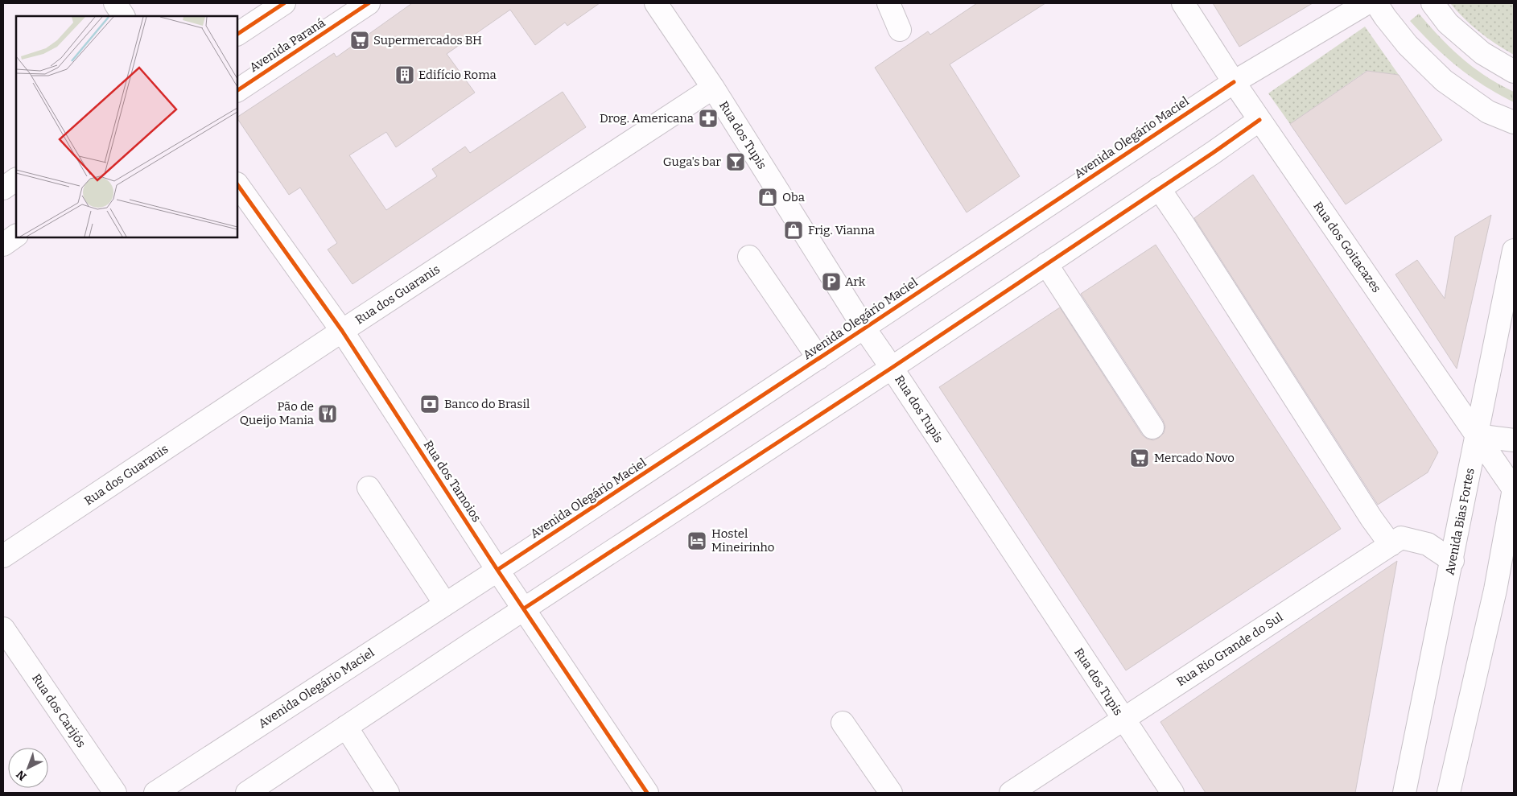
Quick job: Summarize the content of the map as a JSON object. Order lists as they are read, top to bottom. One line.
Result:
{"streets":{"main road":["Avenida Paraná","Rua dos Tupis","Avenida Olegário Maciel","Rua dos Goitacazes","Rua dos Guaranis","Rua dos Tamoios","Avenida Bias Fortes","Rua Rio Grande do Sul","Rua dos Carijós"]},"crossings":[["Rua dos Tupis","Avenida Olegário Maciel"],["Rua dos Tupis","Rua dos Guaranis"],["Rua dos Tupis","Rua Rio Grande do Sul"],["Avenida Olegário Maciel","Rua dos Goitacazes"],["Avenida Olegário Maciel","Rua dos Tamoios"],["Rua dos Goitacazes","Avenida Bias Fortes"],["Rua dos Guaranis","Rua dos Tamoios"],["Avenida Bias Fortes","Rua Rio Grande do Sul"]],"places":{"supermarket":["Supermercados BH","Mercado Novo"],"building":["Edifício Roma"],"pharmacy":["Drog. Americana"],"bar":["Guga's bar"],"shop":["Oba","Frig. Vianna"],"parking":["Ark"],"bank":["Banco do Brasil"],"restaurant":["Pão de Queijo Mania"],"hotel":["Hostel Mineirinho"]},"north":"bottom left"}
